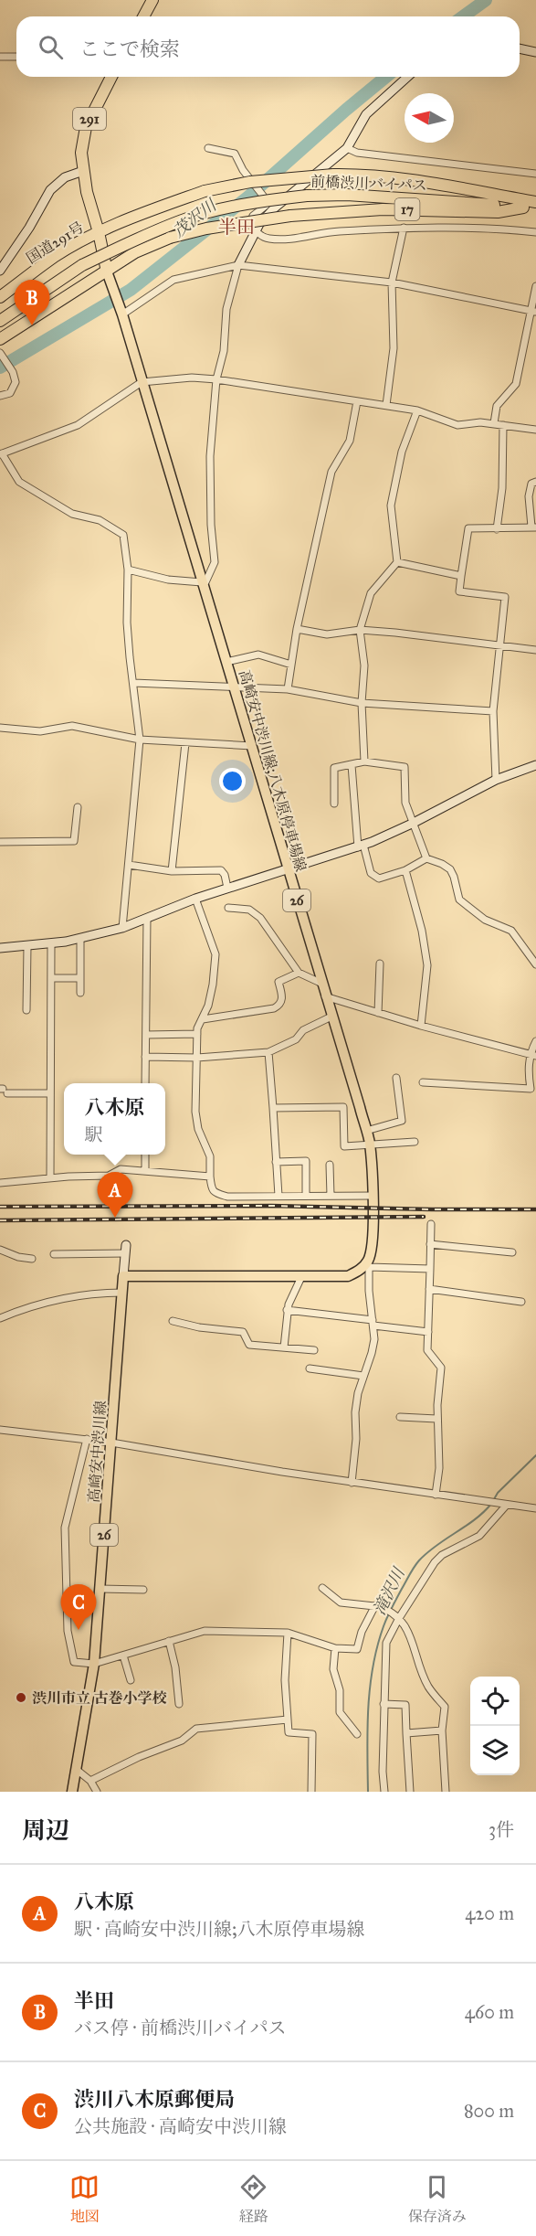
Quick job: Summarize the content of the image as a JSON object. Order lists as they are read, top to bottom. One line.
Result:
{"streets":{"highway":["291","前橋渋川バイパス","17","国道291号"],"main road":["高崎安中渋川線;八木原停車場線","26","高崎安中渋川線"]},"crossings":[["前橋渋川バイパス","17"],["17","国道291号"],["17","26"],["国道291号","26"],["高崎安中渋川線;八木原停車場線","26"]],"districts":["半田"],"water":["茂沢川","滝沢川"],"places":["渋川市立 古巻小学校"],"north":"left","page":{"search":"ここで検索","pins":["B","A","C"],"popup":["八木原","駅"],"heading":["周辺","3件"],"list":[{"mark":"A","name":"八木原","note":"駅 · 高崎安中渋川線;八木原停車場線","value":"420 m"},{"mark":"B","name":"半田","note":"バス停 · 前橋渋川バイパス","value":"460 m"},{"mark":"C","name":"渋川八木原郵便局","note":"公共施設 · 高崎安中渋川線","value":"800 m"}],"nav":["地図","経路","保存済み"]}}
